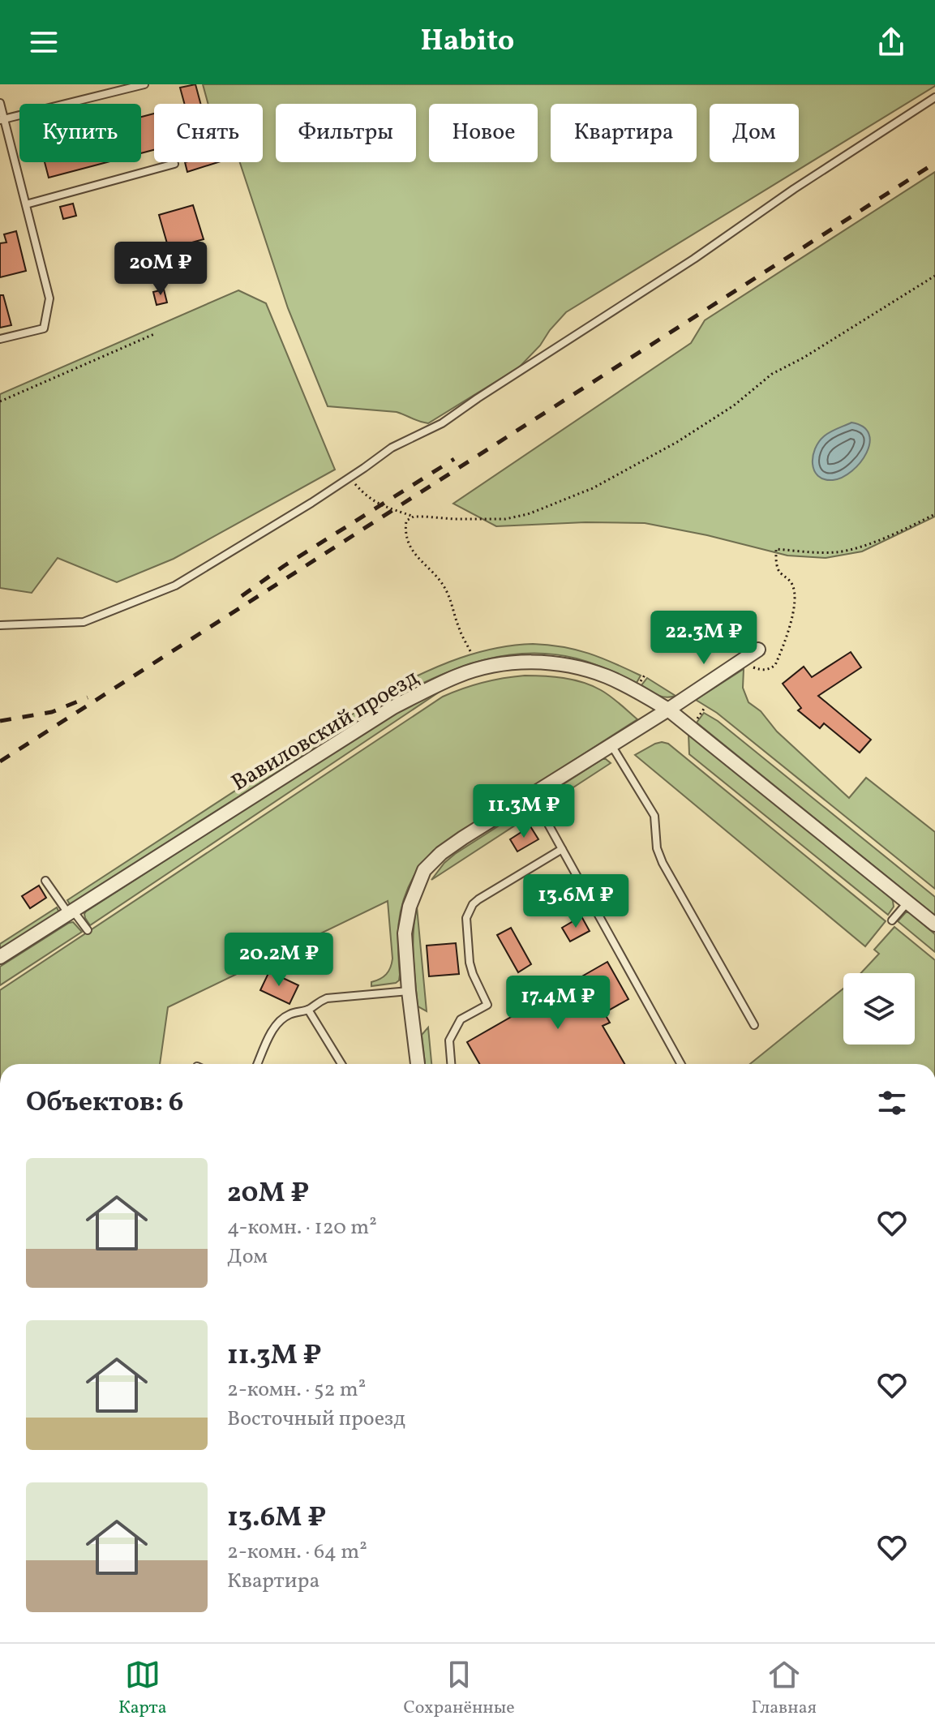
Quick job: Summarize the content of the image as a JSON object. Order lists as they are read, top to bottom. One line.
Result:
{"streets":{"street":["Вавиловский проезд"]},"page":{"header":"Habito","chip":["Купить","Снять","Фильтры","Новое","Квартира","Дом"],"price":["20M ₽","22.3M ₽","11.3M ₽","13.6M ₽","20.2M ₽","17.4M ₽"],"heading":"Объектов: 6","list":[{"name":"20M ₽","note":"4-комн. · 120 m² · Дом"},{"name":"11.3M ₽","note":"2-комн. · 52 m² · Восточный проезд"},{"name":"13.6M ₽","note":"2-комн. · 64 m² · Квартира"}],"tabs":["Карта","Сохранённые","Главная"]}}
